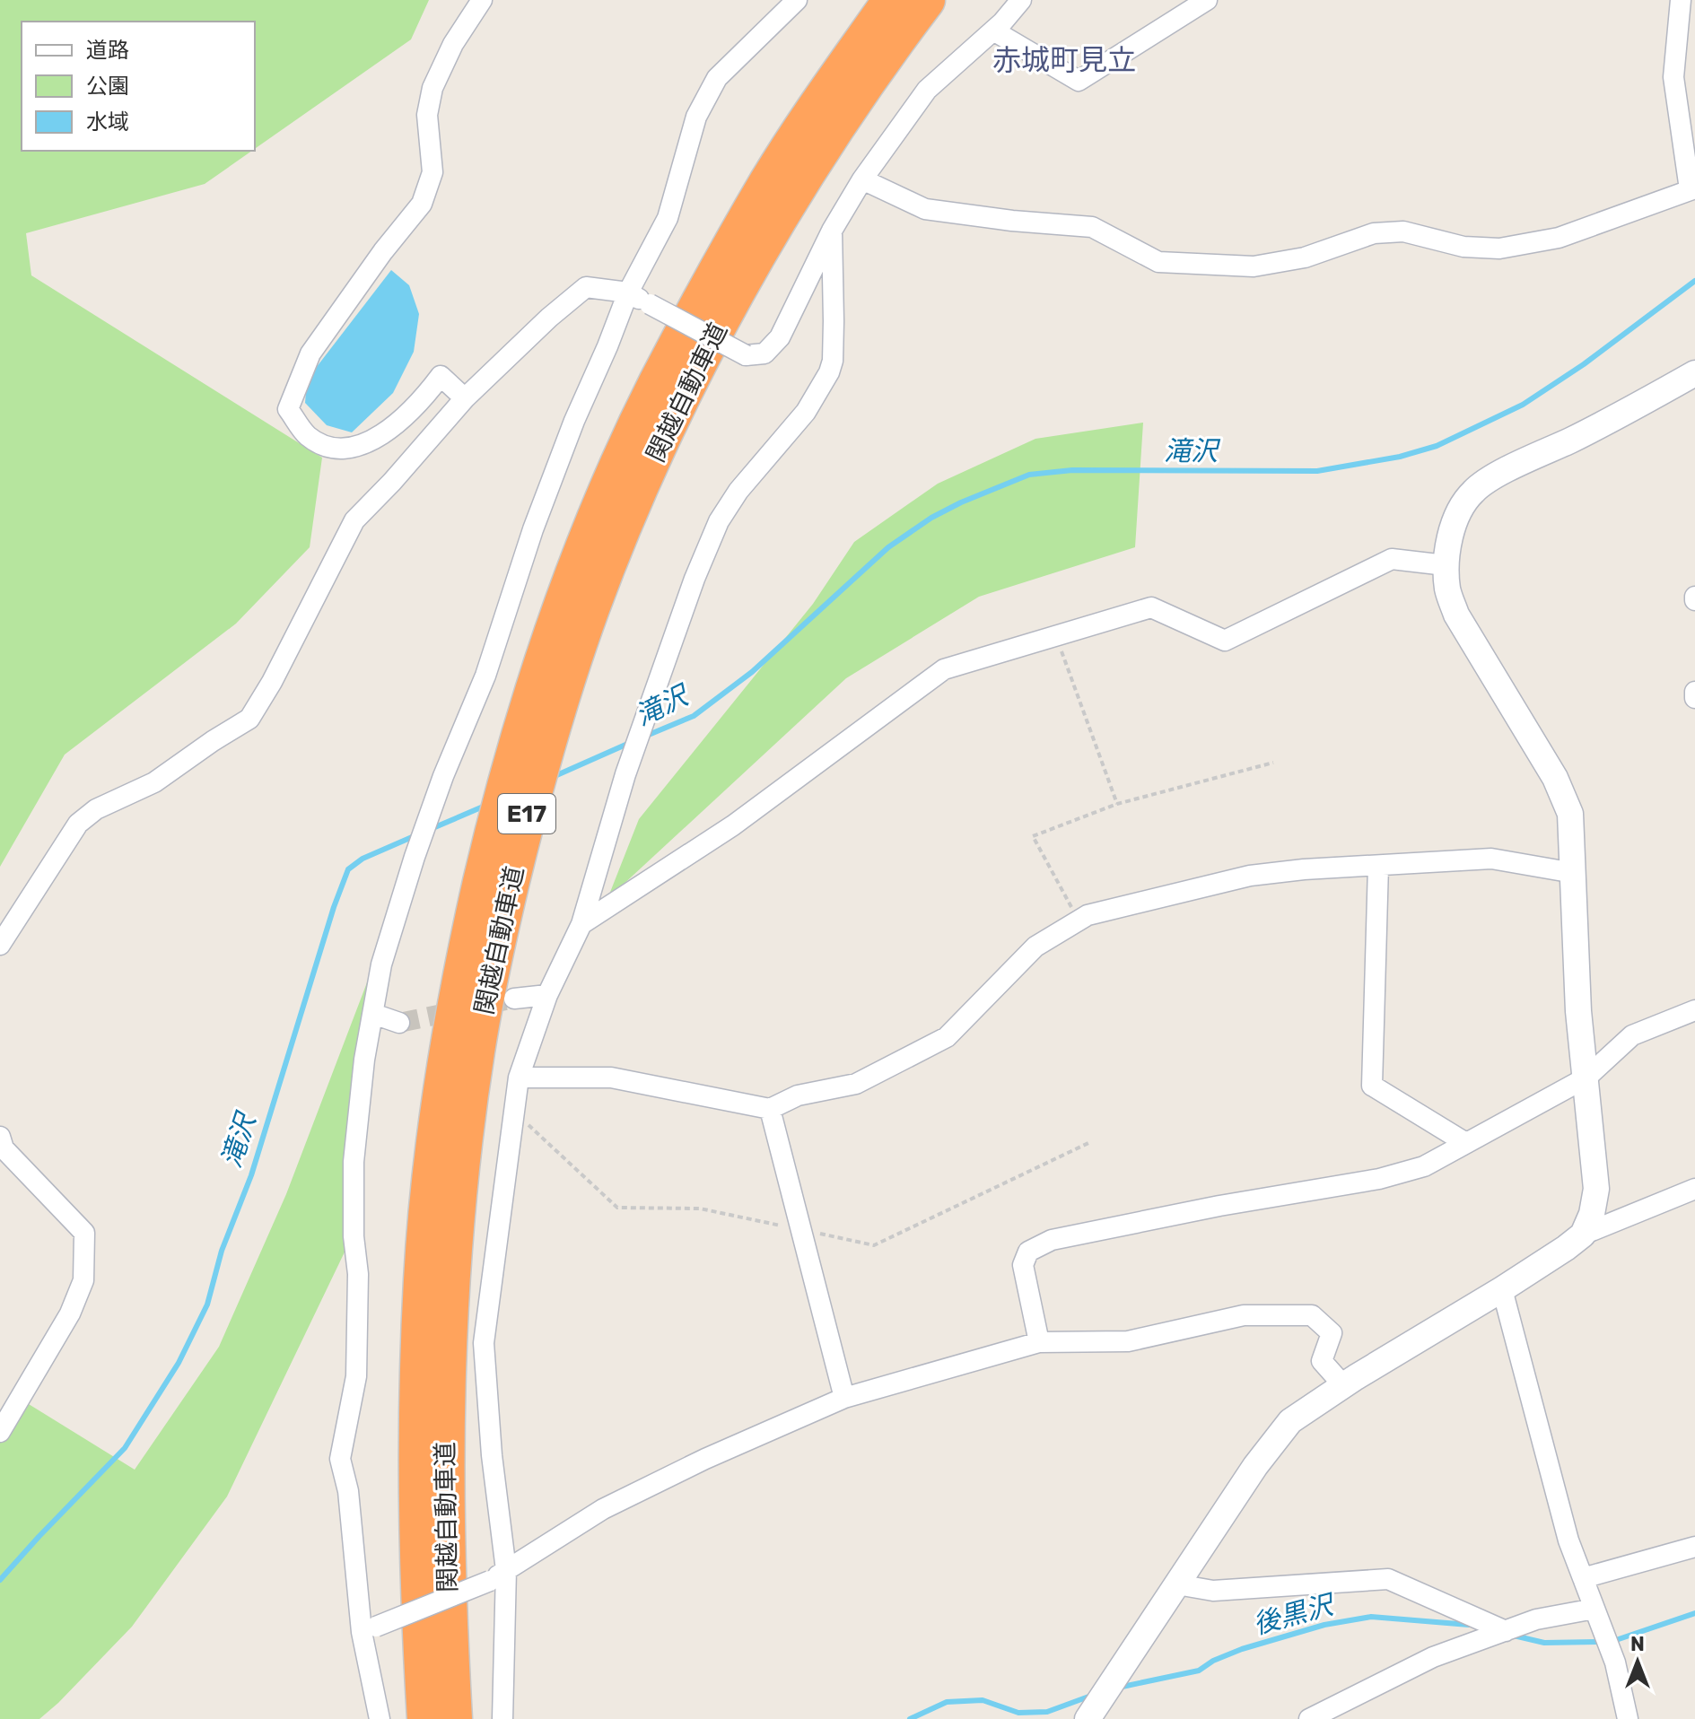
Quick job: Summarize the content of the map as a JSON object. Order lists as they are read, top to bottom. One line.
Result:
{"streets":{"highway":["関越自動車道","E17"]},"districts":["赤城町見立"],"water":["滝沢","後黒沢"],"legend":["道路","公園","水域"],"north":"top"}
